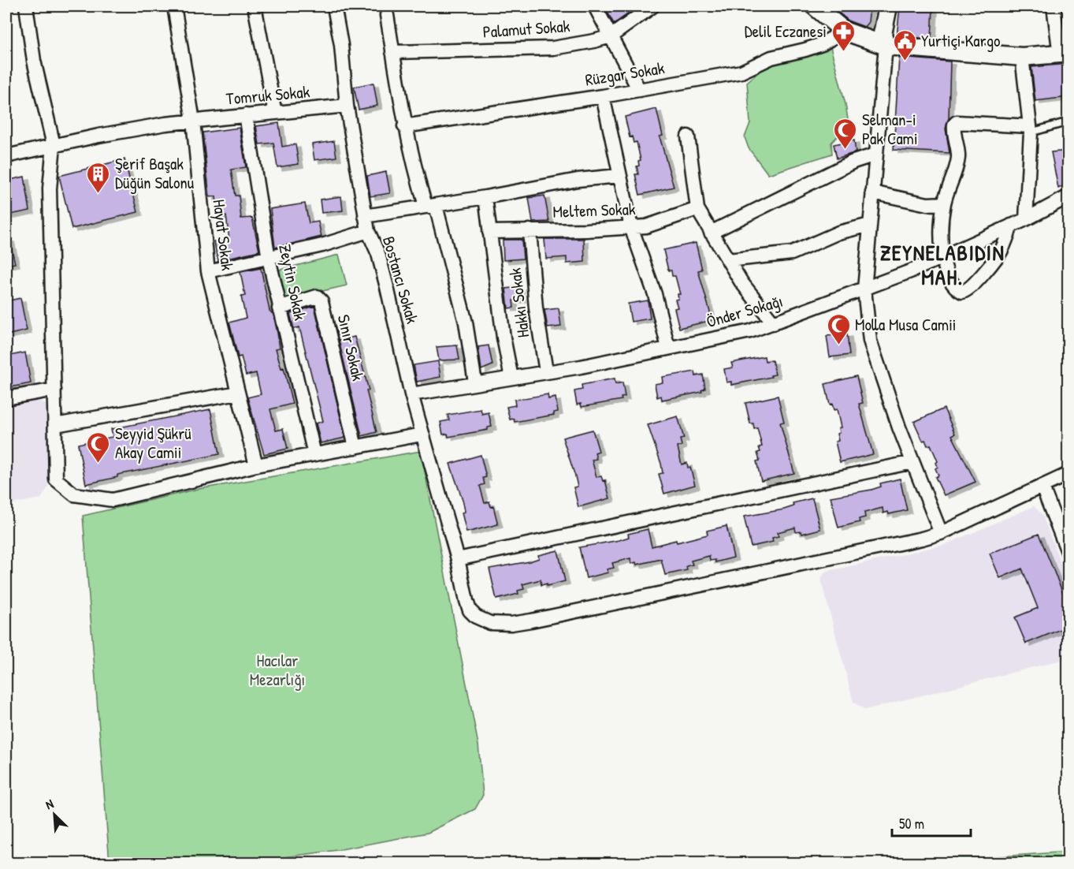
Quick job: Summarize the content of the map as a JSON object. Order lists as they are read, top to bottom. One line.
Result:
{"streets":{"street":["Palamut Sokak","Rüzgar Sokak","Tomruk Sokak","Meltem Sokak","Hayat Sokak","Bostancı Sokak","Zeytin Sokak","Hakkı Sokak","Önder Sokağı","Sınır Sokak"]},"crossings":[["Tomruk Sokak","Hayat Sokak"],["Tomruk Sokak","Bostancı Sokak"],["Tomruk Sokak","Zeytin Sokak"],["Meltem Sokak","Hakkı Sokak"],["Bostancı Sokak","Önder Sokağı"],["Zeytin Sokak","Sınır Sokak"],["Hakkı Sokak","Önder Sokağı"]],"districts":["ZEYNELABIDIN MAH."],"parks":["Hacılar Mezarlığı"],"places":{"pharmacy":["Delil Eczanesi"],"public building":["Yurtiçi Kargo"],"mosque":["Selman-i Pak Cami","Molla Musa Camii","Seyyid Şükrü Akay Camii"],"building":["Şerif Başak Düğün Salonu"]},"scale_bar":"50 m","north":"top left"}
